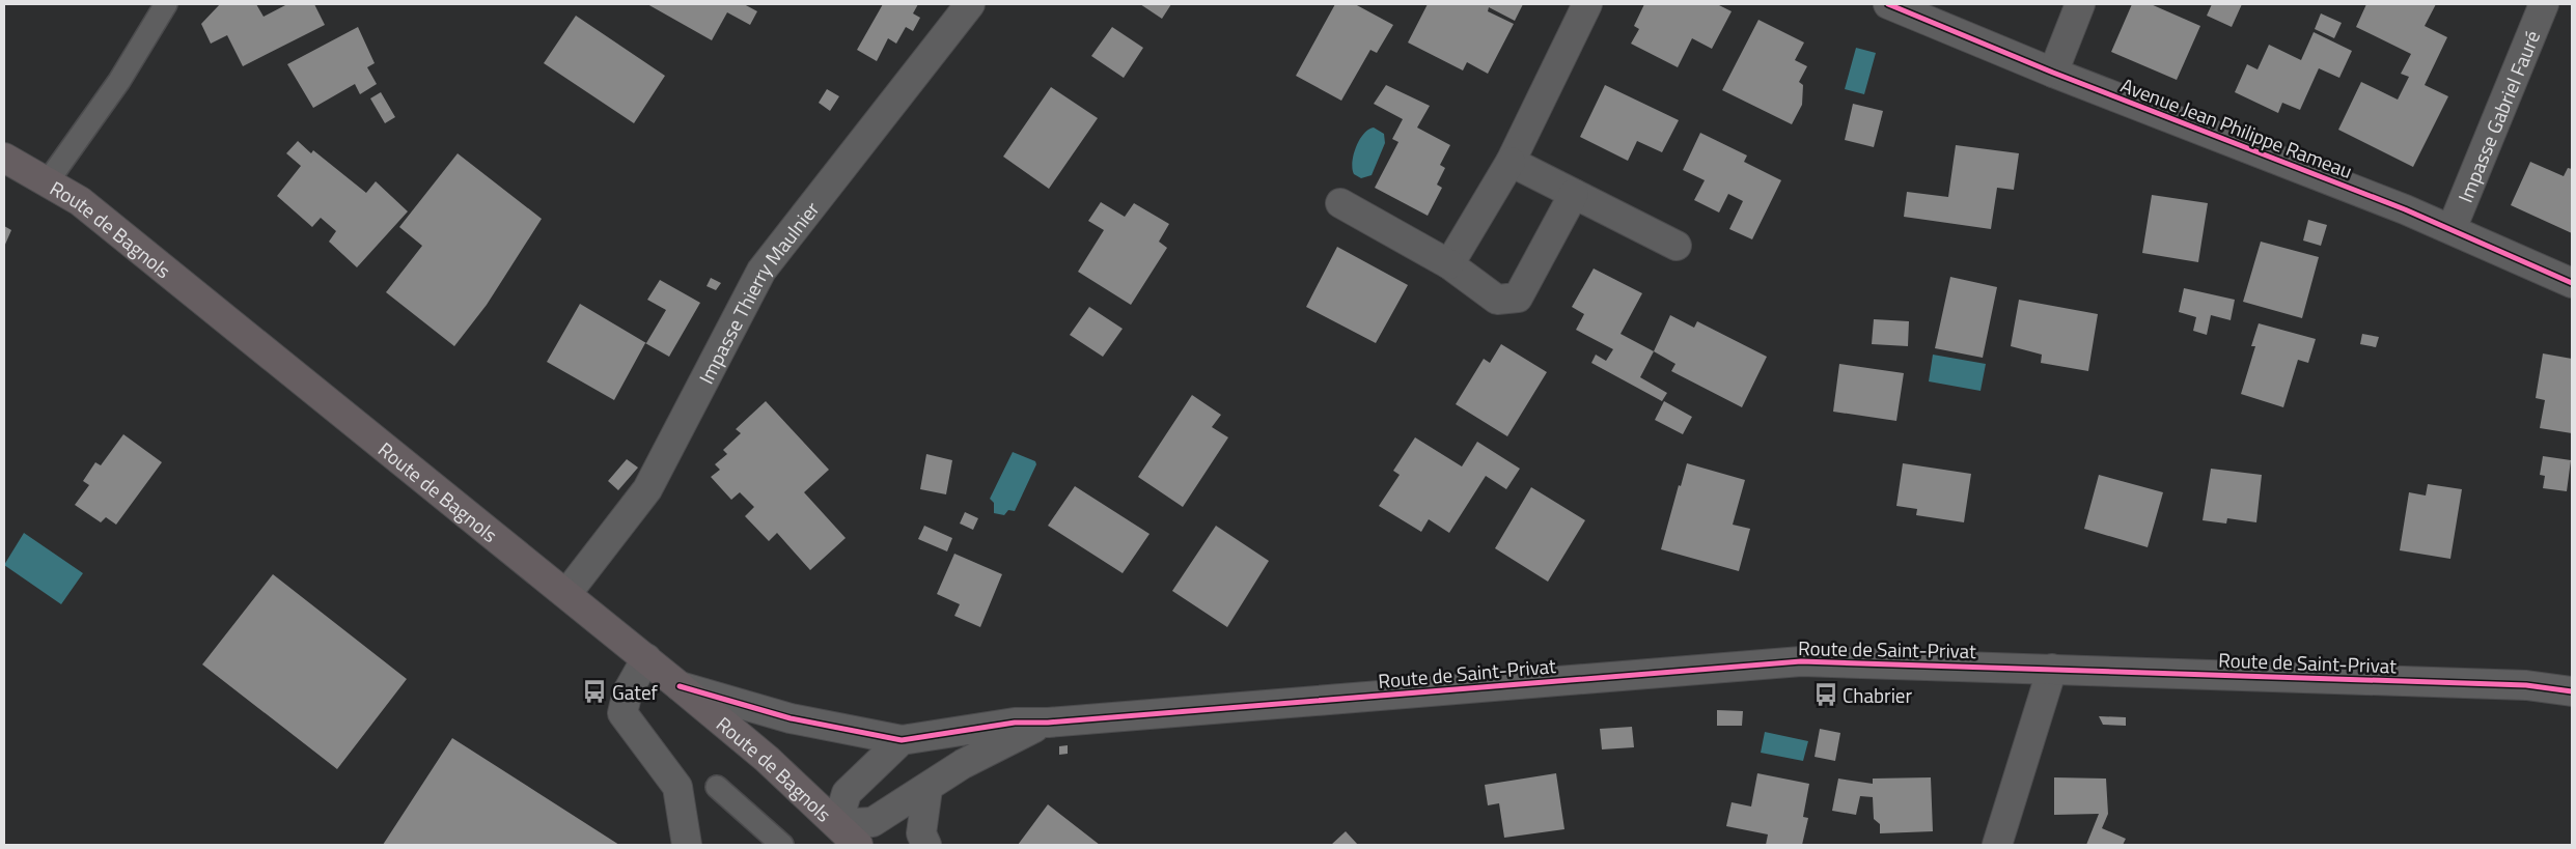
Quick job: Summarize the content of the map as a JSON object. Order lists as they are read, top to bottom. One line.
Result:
{"streets":{"main road":["Route de Bagnols"],"street":["Impasse Gabriel Fauré","Avenue Jean Philippe Rameau","Impasse Thierry Maulnier","Route de Saint-Privat"]},"crossings":[["Impasse Gabriel Fauré","Avenue Jean Philippe Rameau"],["Route de Bagnols","Impasse Thierry Maulnier"],["Route de Bagnols","Route de Saint-Privat"]],"places":{"bus stop":["Gatef","Chabrier"]}}
